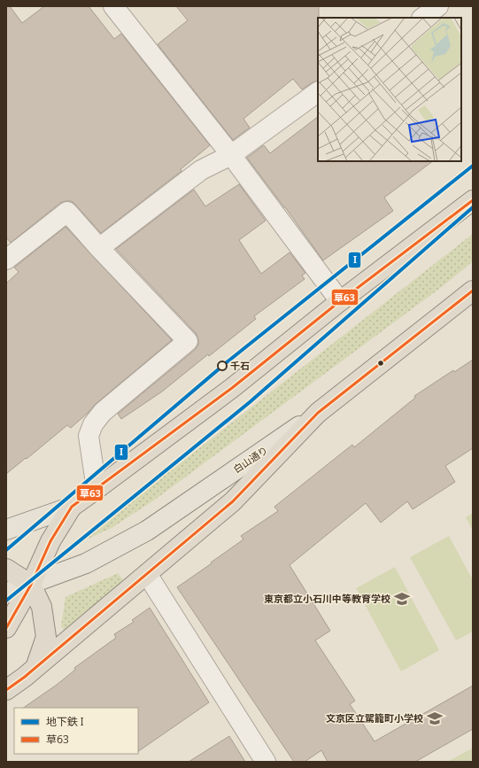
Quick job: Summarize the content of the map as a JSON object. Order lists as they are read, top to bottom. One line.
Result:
{"streets":{"highway":["白山通り"]},"places":{"other":["千石"],"school or university":["東京都立小石川中等教育学校","文京区立駕籠町小学校"]},"lines":["metro line I","transit line 草63"],"legend":["地下鉄 I","草63"]}
